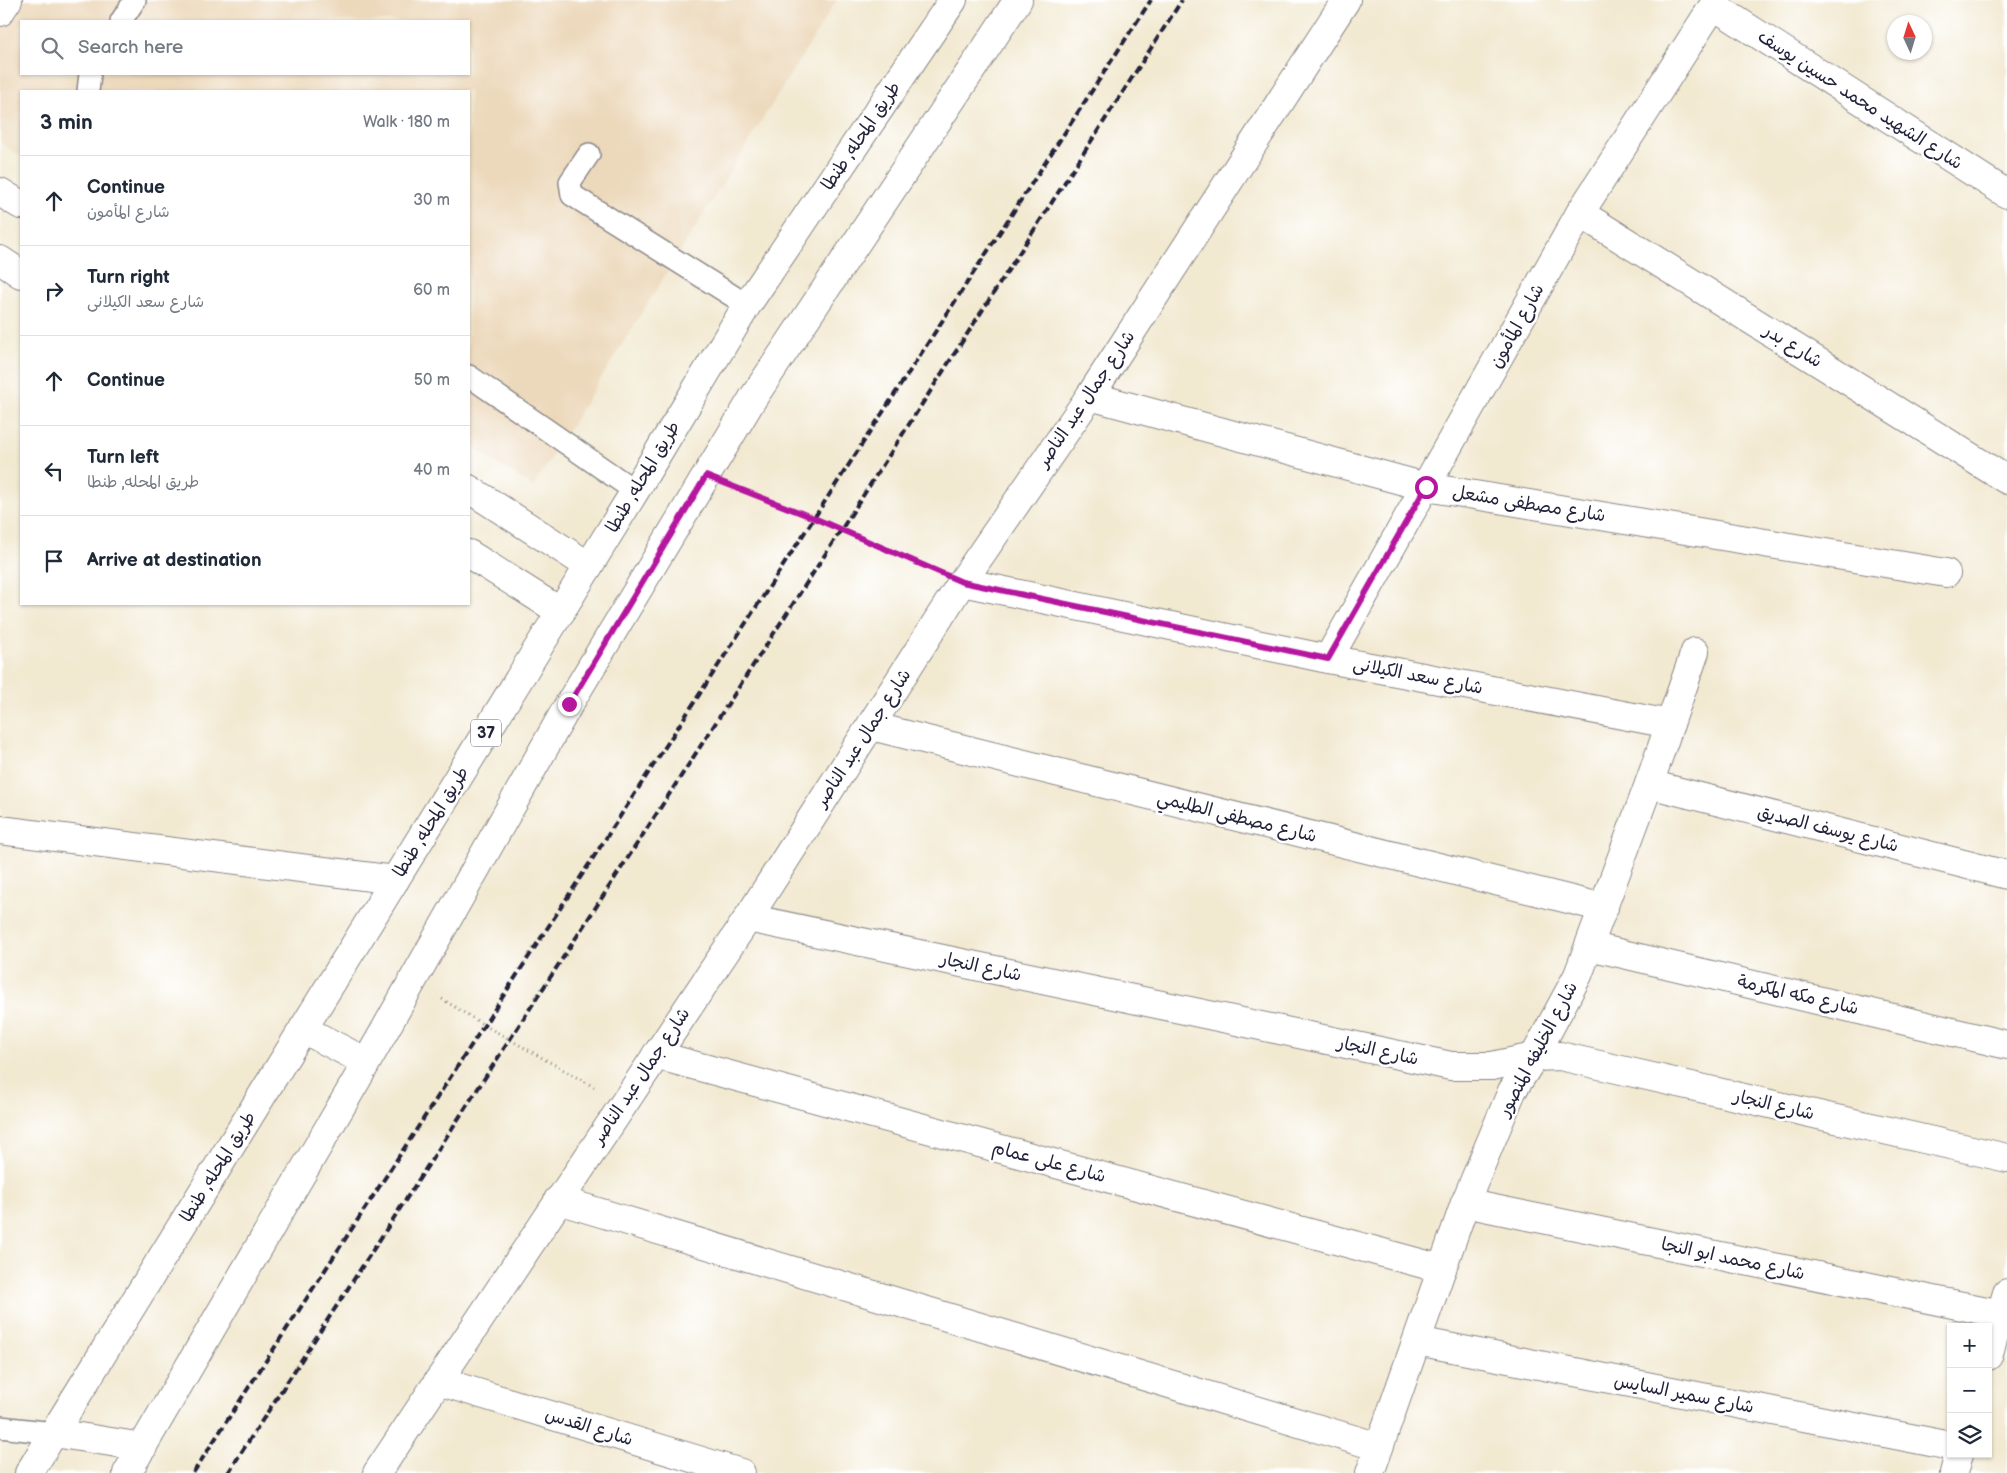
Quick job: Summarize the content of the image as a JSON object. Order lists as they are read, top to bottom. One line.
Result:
{"streets":{"street":["شارع الشهيد محمد حسين يوسف","طريق المحله, طنطا","شارع المأمون","شارع بدر","شارع جمال عبد الناصر","شارع مصطفى مشعل","شارع سعد الكيلانى","37","شارع مصطفى الطليمي","شارع يوسف الصديق","شارع النجار","شارع مكه المكرمة","شارع الخليفه المنصور","شارع على عمام","شارع محمد ابو النجا","شارع سمير السايس","شارع القدس"]},"crossings":[["شارع الشهيد محمد حسين يوسف","شارع المأمون"],["شارع المأمون","شارع بدر"],["شارع المأمون","شارع مصطفى مشعل"],["شارع المأمون","شارع سعد الكيلانى"],["شارع جمال عبد الناصر","شارع مصطفى مشعل"],["شارع جمال عبد الناصر","شارع سعد الكيلانى"],["شارع جمال عبد الناصر","شارع مصطفى الطليمي"],["شارع جمال عبد الناصر","شارع النجار"],["شارع جمال عبد الناصر","شارع على عمام"],["شارع جمال عبد الناصر","شارع القدس"],["شارع سعد الكيلانى","شارع الخليفه المنصور"],["شارع مصطفى الطليمي","شارع الخليفه المنصور"],["شارع يوسف الصديق","شارع الخليفه المنصور"],["شارع النجار","شارع الخليفه المنصور"],["شارع مكه المكرمة","شارع الخليفه المنصور"],["شارع الخليفه المنصور","شارع على عمام"],["شارع الخليفه المنصور","شارع محمد ابو النجا"],["شارع الخليفه المنصور","شارع سمير السايس"]],"north":"top","page":{"search":"Search here","heading":["3 min","Walk · 180 m"],"list":[["Continue","شارع المأمون","30 m"],["Turn right","شارع سعد الكيلانى","60 m"],["Continue","50 m"],["Turn left","طريق المحله, طنطا","40 m"],"Arrive at destination"],"map_buttons":["+","−"]}}
